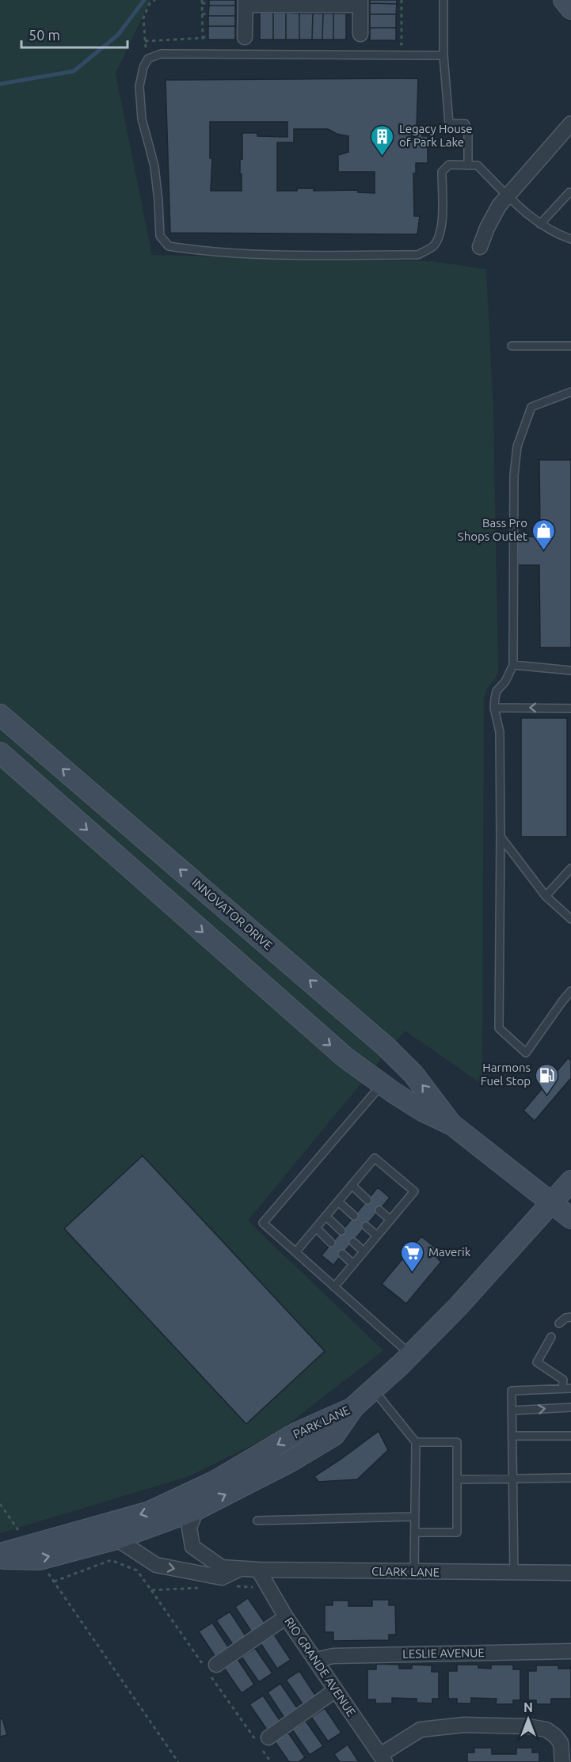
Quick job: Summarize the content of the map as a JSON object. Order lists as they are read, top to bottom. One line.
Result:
{"streets":{"main road":["INNOVATOR DRIVE","PARK LANE"],"street":["CLARK LANE","LESLIE AVENUE","RIO GRANDE AVENUE"]},"crossings":[["INNOVATOR DRIVE","PARK LANE"],["CLARK LANE","RIO GRANDE AVENUE"],["LESLIE AVENUE","RIO GRANDE AVENUE"]],"places":{"building":["Legacy House of Park Lake"],"shop":["Bass Pro Shops Outlet"],"fuel station":["Harmons Fuel Stop"],"supermarket":["Maverik"]},"scale_bar":"50 m","north":"top"}
